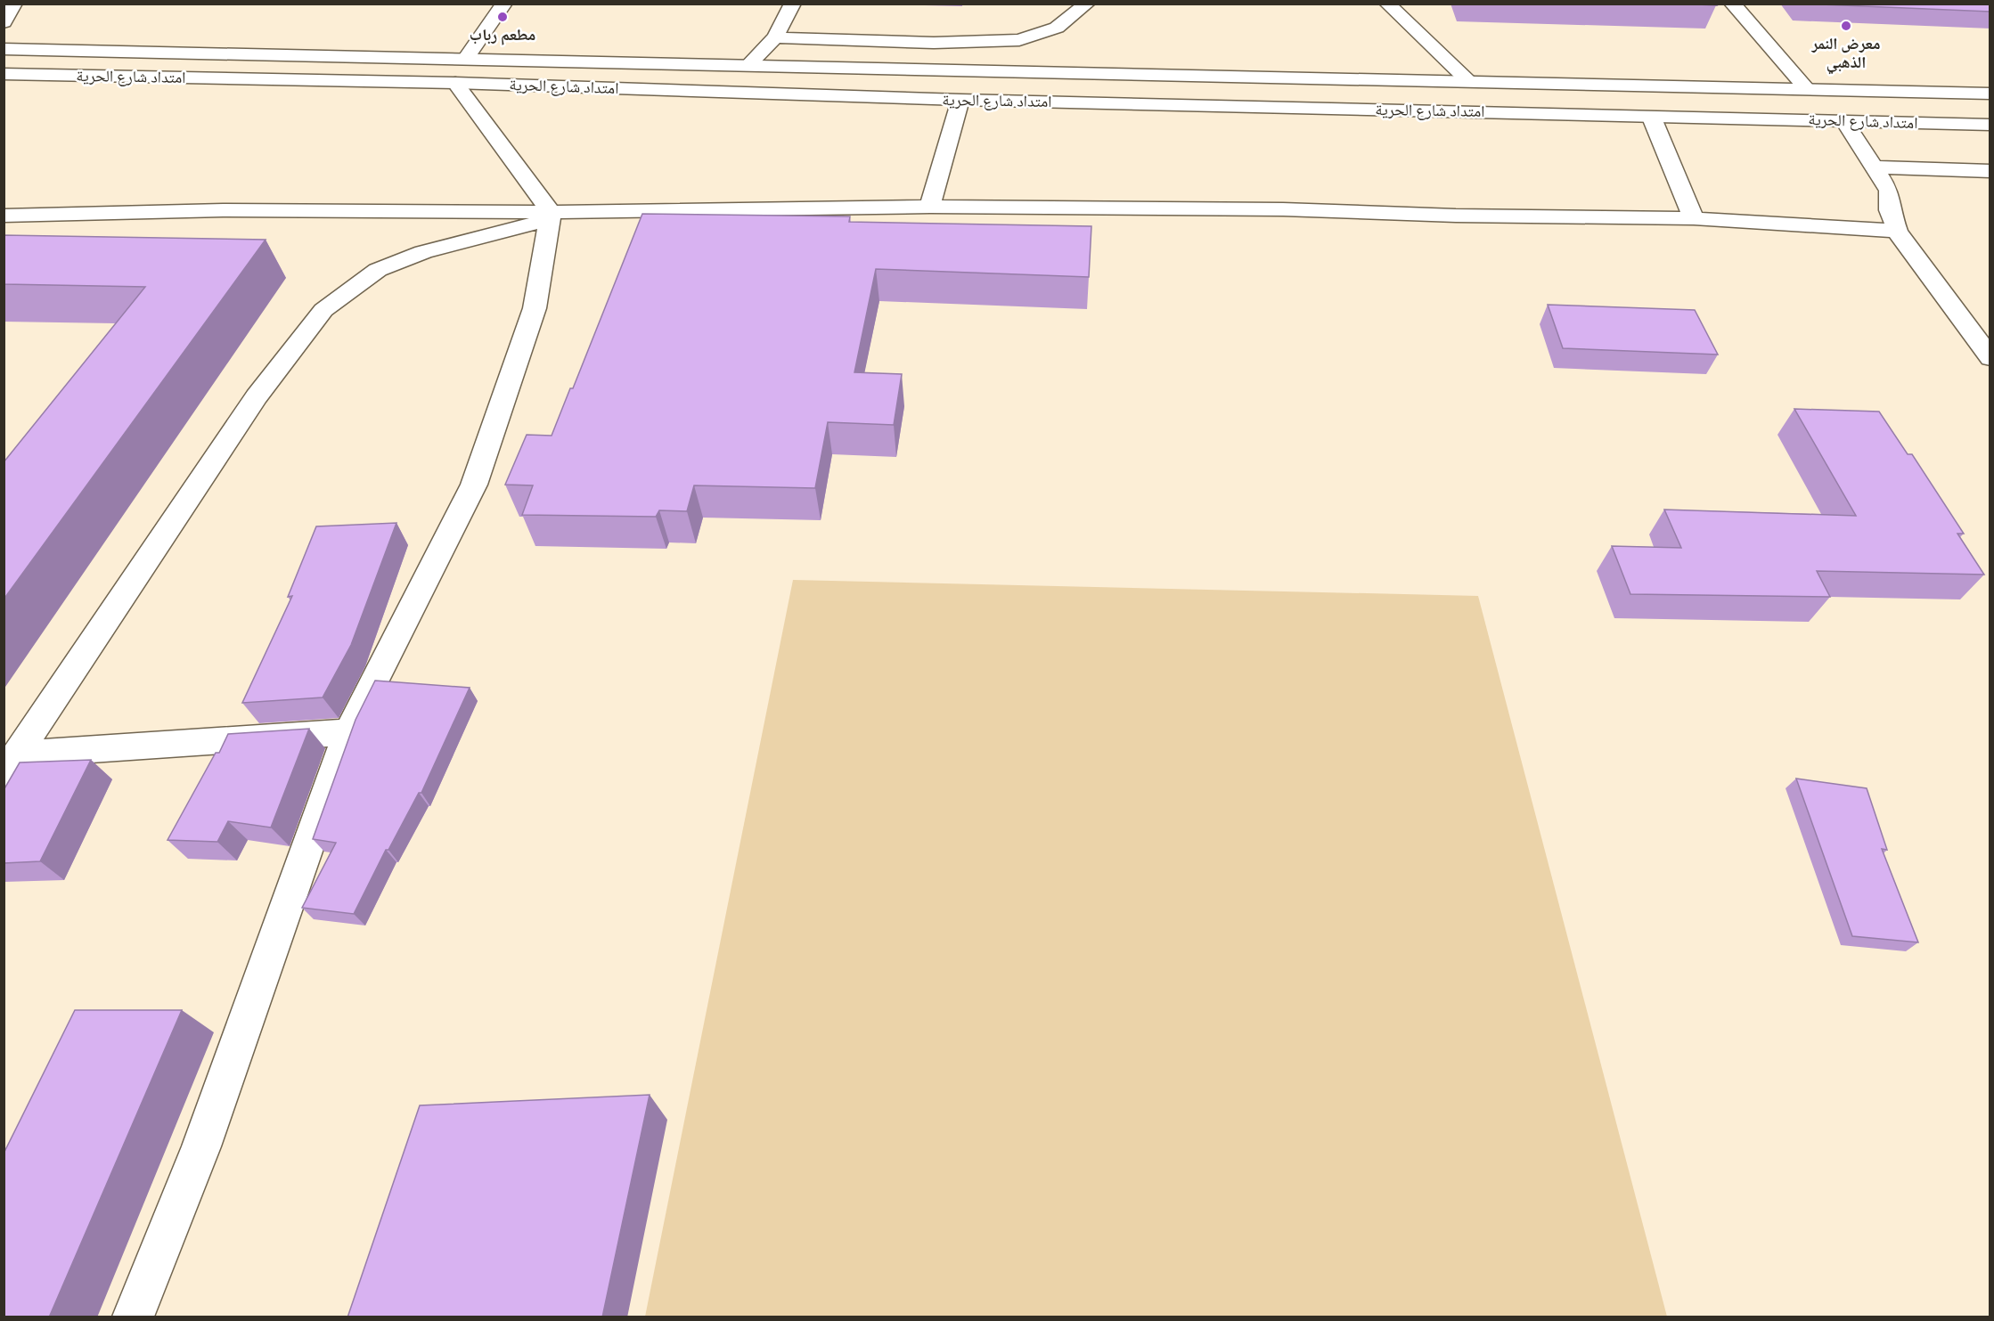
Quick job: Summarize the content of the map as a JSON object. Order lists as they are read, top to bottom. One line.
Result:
{"streets":{"street":["امتداد شارع الحرية"]},"places":["مطعم رباب","معرض النمر الذهبي"]}
